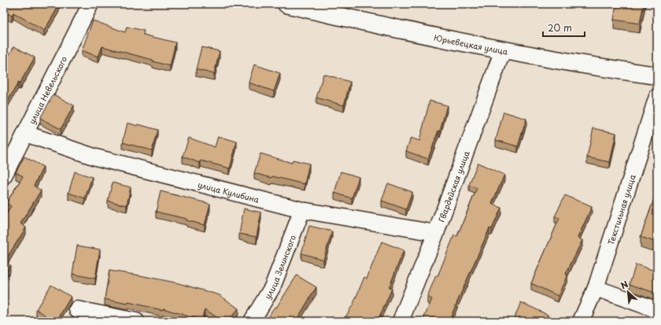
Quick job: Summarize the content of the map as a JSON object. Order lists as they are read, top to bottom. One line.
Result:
{"streets":{"main road":["Юрьевецкая улица"],"street":["улица Невельского","Гвардейская улица","улица Кулибина","Текстильная улица","улица Зелинского"]},"crossings":[["Юрьевецкая улица","Гвардейская улица"],["улица Невельского","улица Кулибина"],["Гвардейская улица","улица Кулибина"],["улица Кулибина","улица Зелинского"]],"scale_bar":"20 m","north":"top left"}
